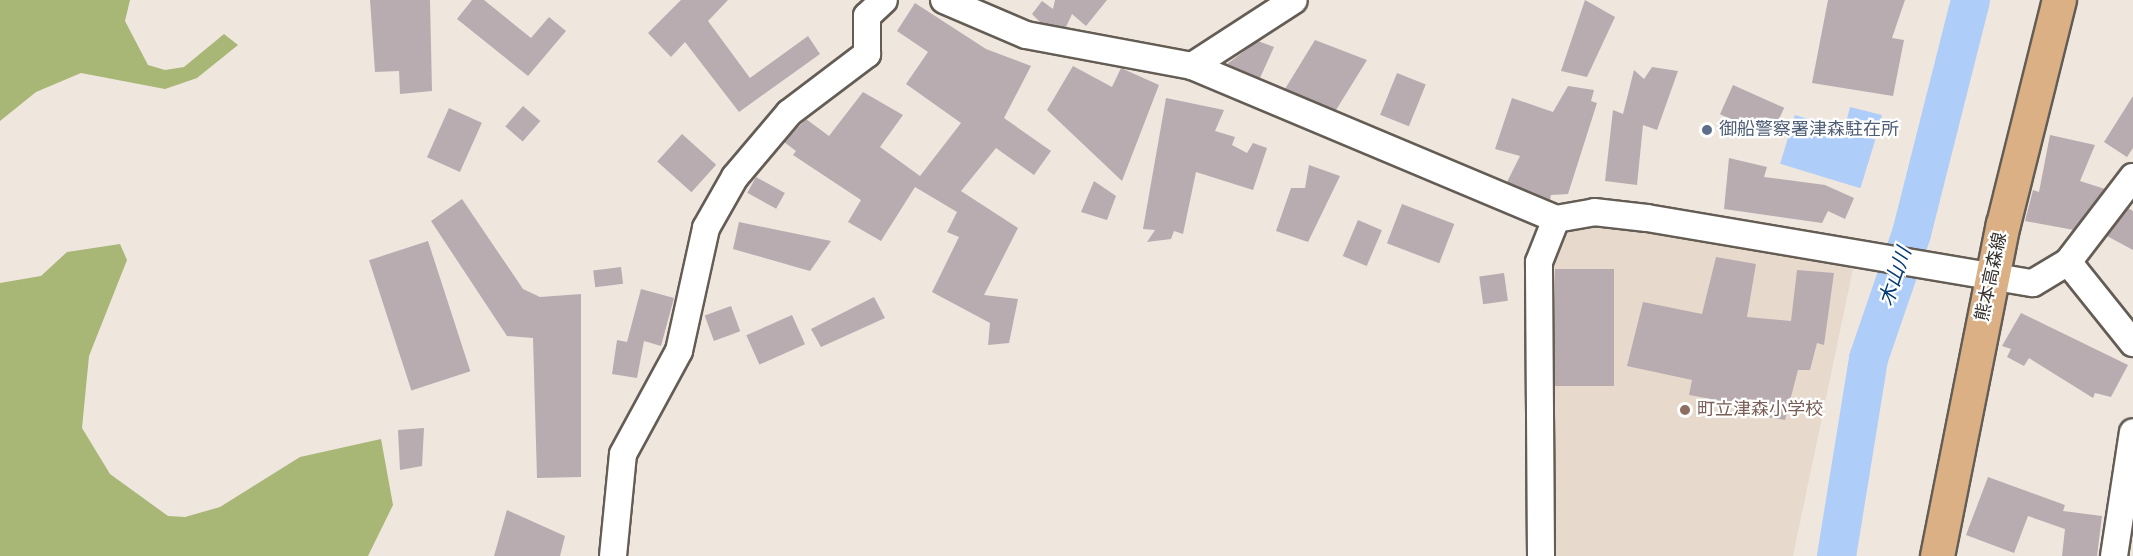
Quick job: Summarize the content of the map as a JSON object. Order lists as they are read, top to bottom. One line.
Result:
{"streets":{"main road":["熊本高森線"]},"water":["木山川"],"places":["御船警察署津森駐在所","町立津森小学校"]}
